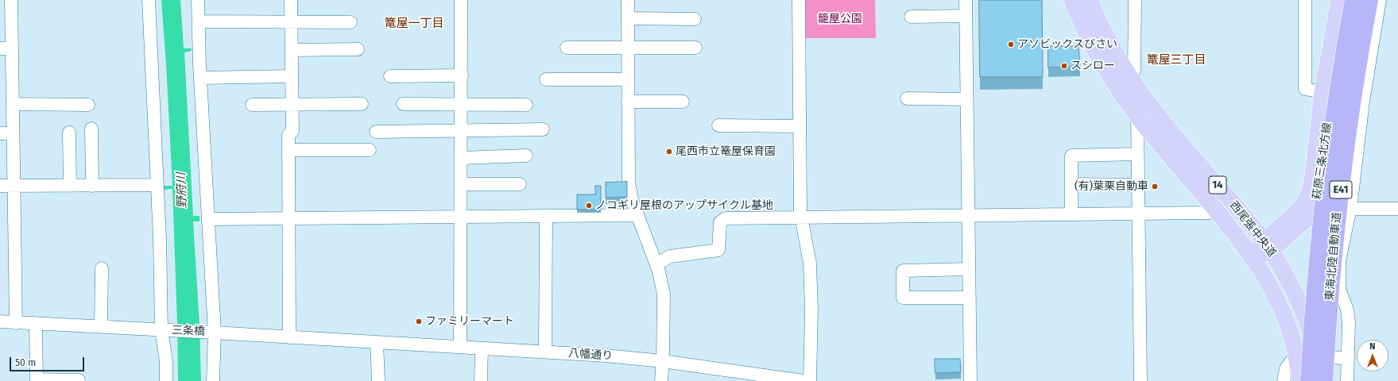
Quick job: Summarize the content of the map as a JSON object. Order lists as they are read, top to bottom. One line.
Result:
{"streets":{"highway":["E41","東海北陸自動車道"],"main road":["萩原三条北方線","14","西尾張中央道"],"street":["三条橋","八幡通り"]},"crossings":[["萩原三条北方線","西尾張中央道"],["三条橋","八幡通り"]],"districts":["篭屋一丁目","篭屋三丁目"],"water":["野府川"],"parks":["籠屋公園"],"places":["アソビックスびさい","スシロー","尾西市立篭屋保育園","(有)葉栗自動車","ノコギリ屋根のアップサイクル基地","ファミリーマート"],"scale_bar":"50 m","north":"top"}
